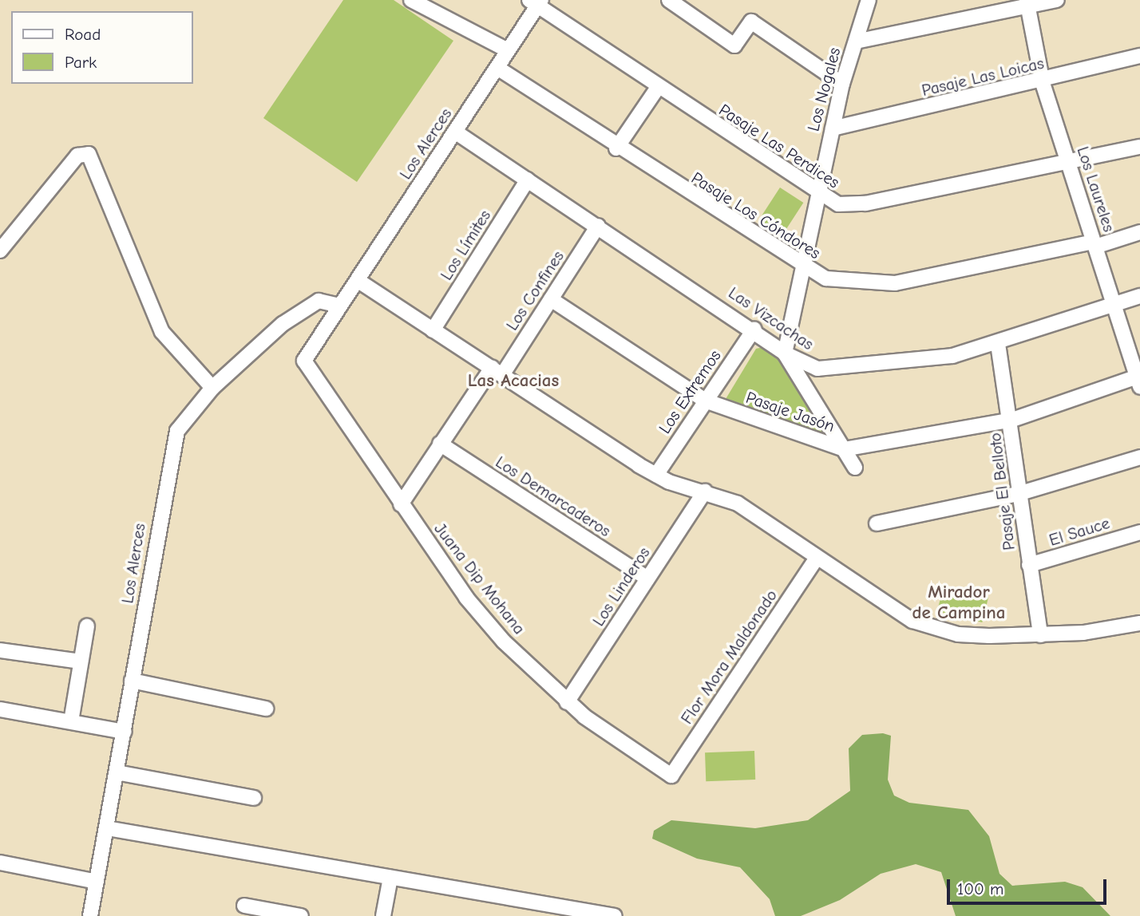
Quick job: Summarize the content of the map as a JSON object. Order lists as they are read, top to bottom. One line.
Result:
{"streets":{"street":["Pasaje Las Loicas","Los Nogales","Los Alerces","Pasaje Las Perdices","Los Laureles","Pasaje Los Cóndores","Los Límites","Los Confines","Las Vizcachas","Los Extremos","Pasaje Jasón","Pasaje El Belloto","Los Demarcaderos","El Sauce","Juana Dip Mohana","Los Linderos","Flor Mora Maldonado"]},"crossings":[["Pasaje Las Loicas","Los Nogales"],["Pasaje Las Loicas","Los Laureles"],["Los Nogales","Pasaje Las Perdices"],["Los Nogales","Pasaje Los Cóndores"],["Los Nogales","Las Vizcachas"],["Los Alerces","Pasaje Las Perdices"],["Los Alerces","Pasaje Los Cóndores"],["Los Alerces","Las Vizcachas"],["Los Alerces","Juana Dip Mohana"],["Pasaje Las Perdices","Los Laureles"],["Los Laureles","Pasaje Los Cóndores"],["Los Laureles","Las Vizcachas"],["Los Laureles","Pasaje Jasón"],["Los Límites","Las Vizcachas"],["Los Confines","Las Vizcachas"],["Los Confines","Pasaje Jasón"],["Los Confines","Los Demarcaderos"],["Los Confines","Juana Dip Mohana"],["Las Vizcachas","Los Extremos"],["Las Vizcachas","Pasaje El Belloto"],["Los Extremos","Pasaje Jasón"],["Pasaje Jasón","Pasaje El Belloto"],["Pasaje El Belloto","El Sauce"],["Los Demarcaderos","Los Linderos"],["Juana Dip Mohana","Los Linderos"],["Juana Dip Mohana","Flor Mora Maldonado"]],"districts":["Las Acacias","Mirador de Campina"],"legend":["Road","Park"],"scale_bar":"100 m"}
